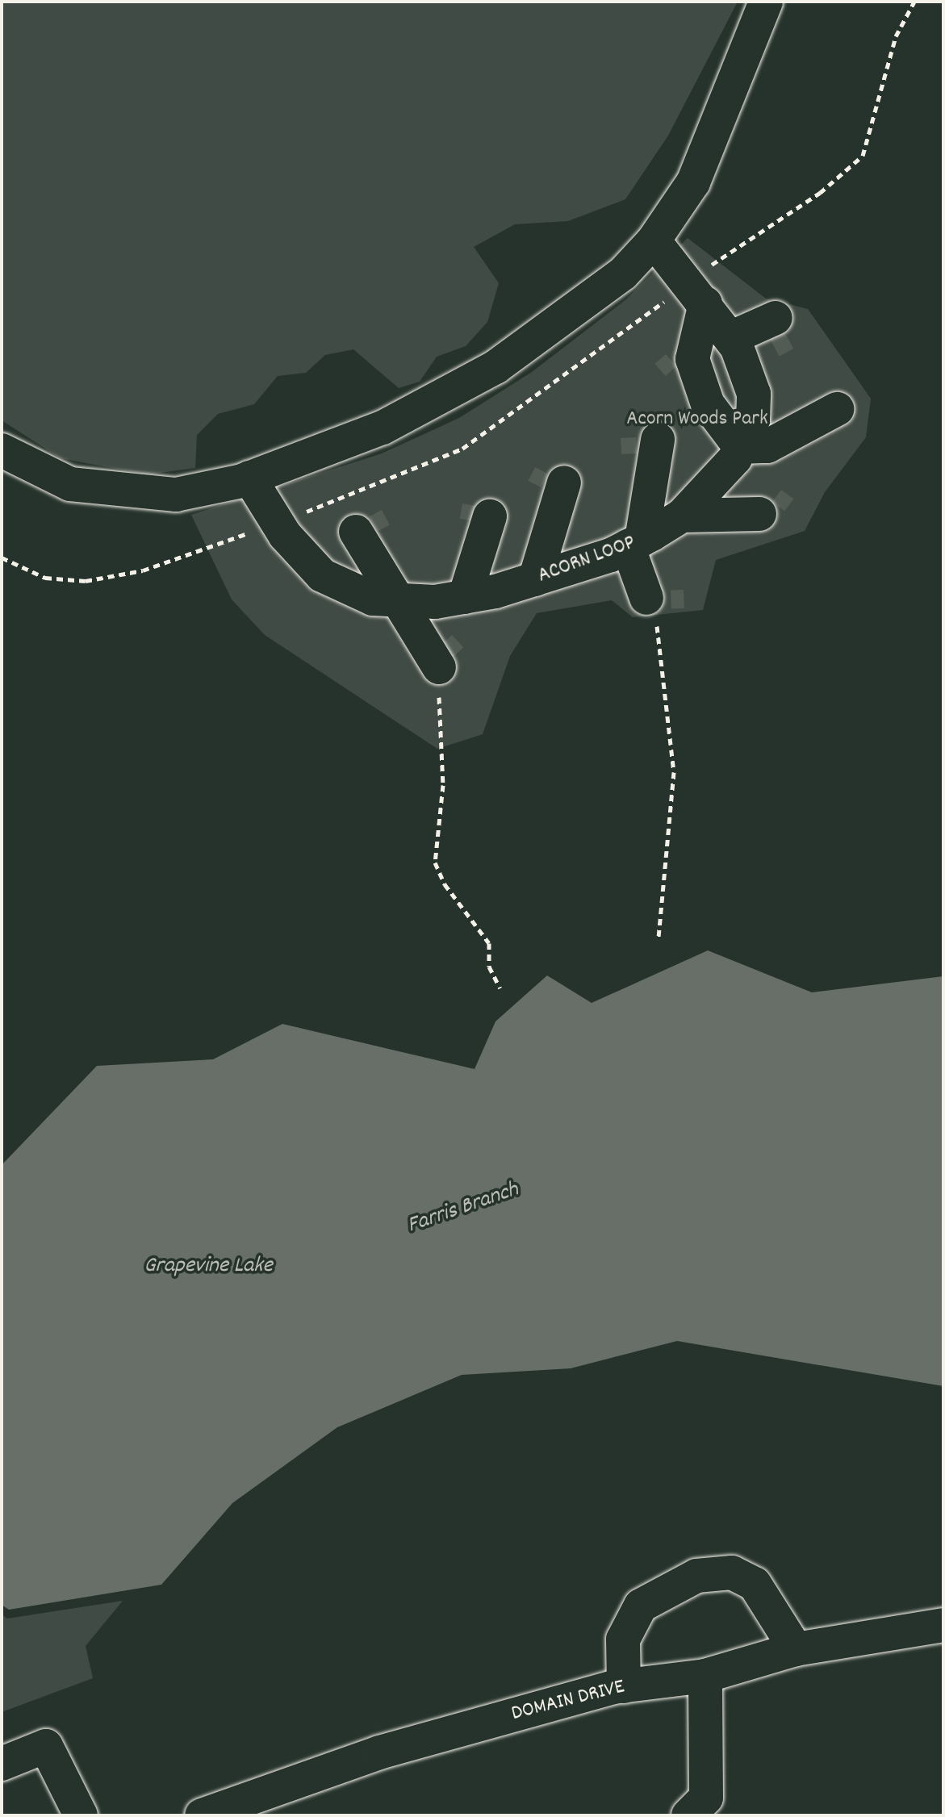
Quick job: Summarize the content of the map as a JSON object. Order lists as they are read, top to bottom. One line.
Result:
{"streets":{"street":["ACORN LOOP","DOMAIN DRIVE"]},"water":["Farris Branch","Grapevine Lake"],"parks":["Acorn Woods Park"]}
